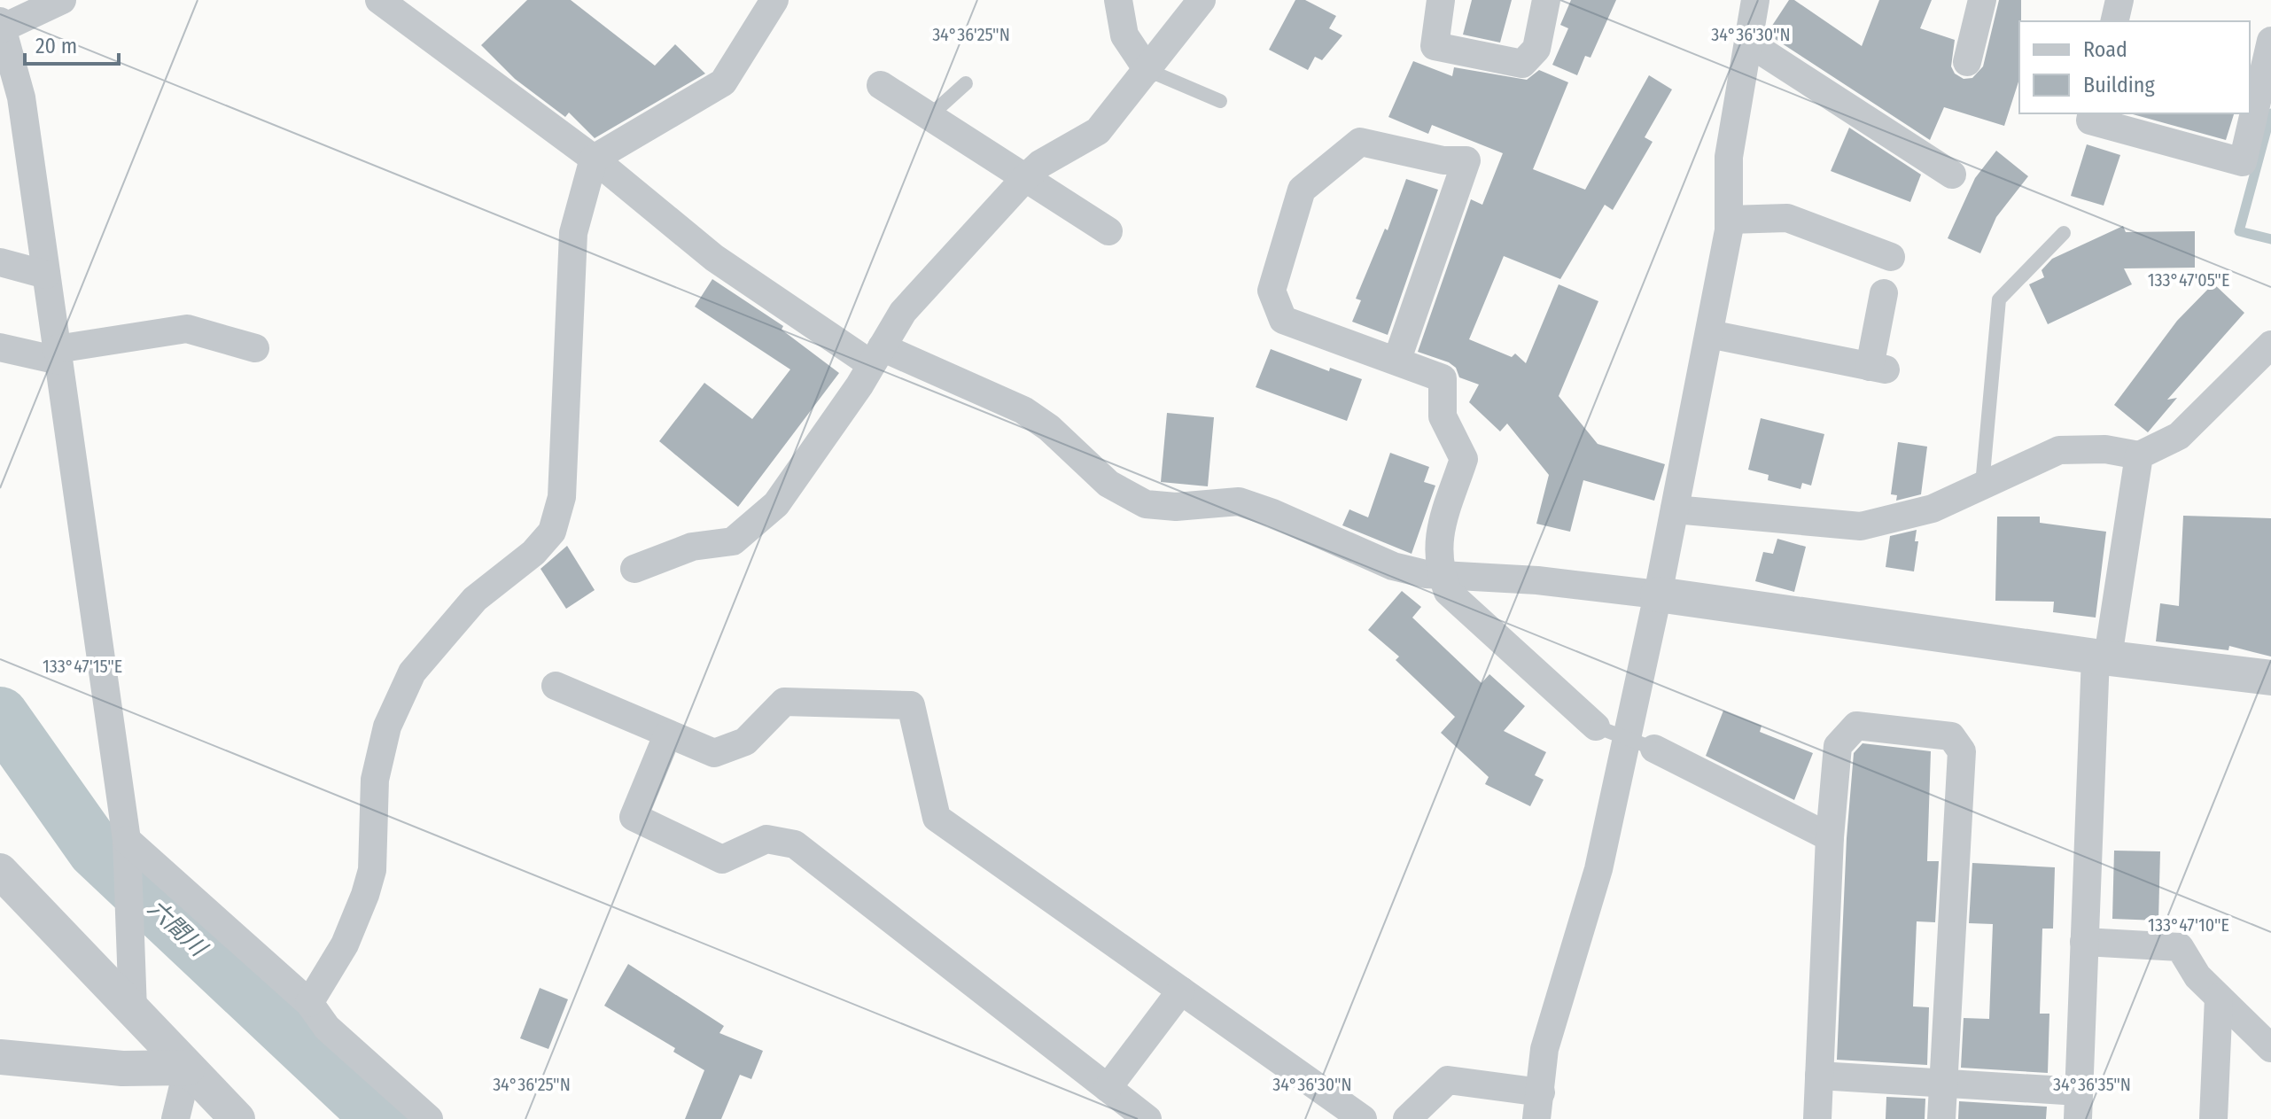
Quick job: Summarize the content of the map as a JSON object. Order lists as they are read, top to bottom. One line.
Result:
{"water":["六間川"],"legend":["Road","Building"],"scale_bar":"20 m","coordinates":["34°36'25\"N","34°36'30\"N","133°47'05\"E","133°47'15\"E","133°47'10\"E","34°36'35\"N"]}
